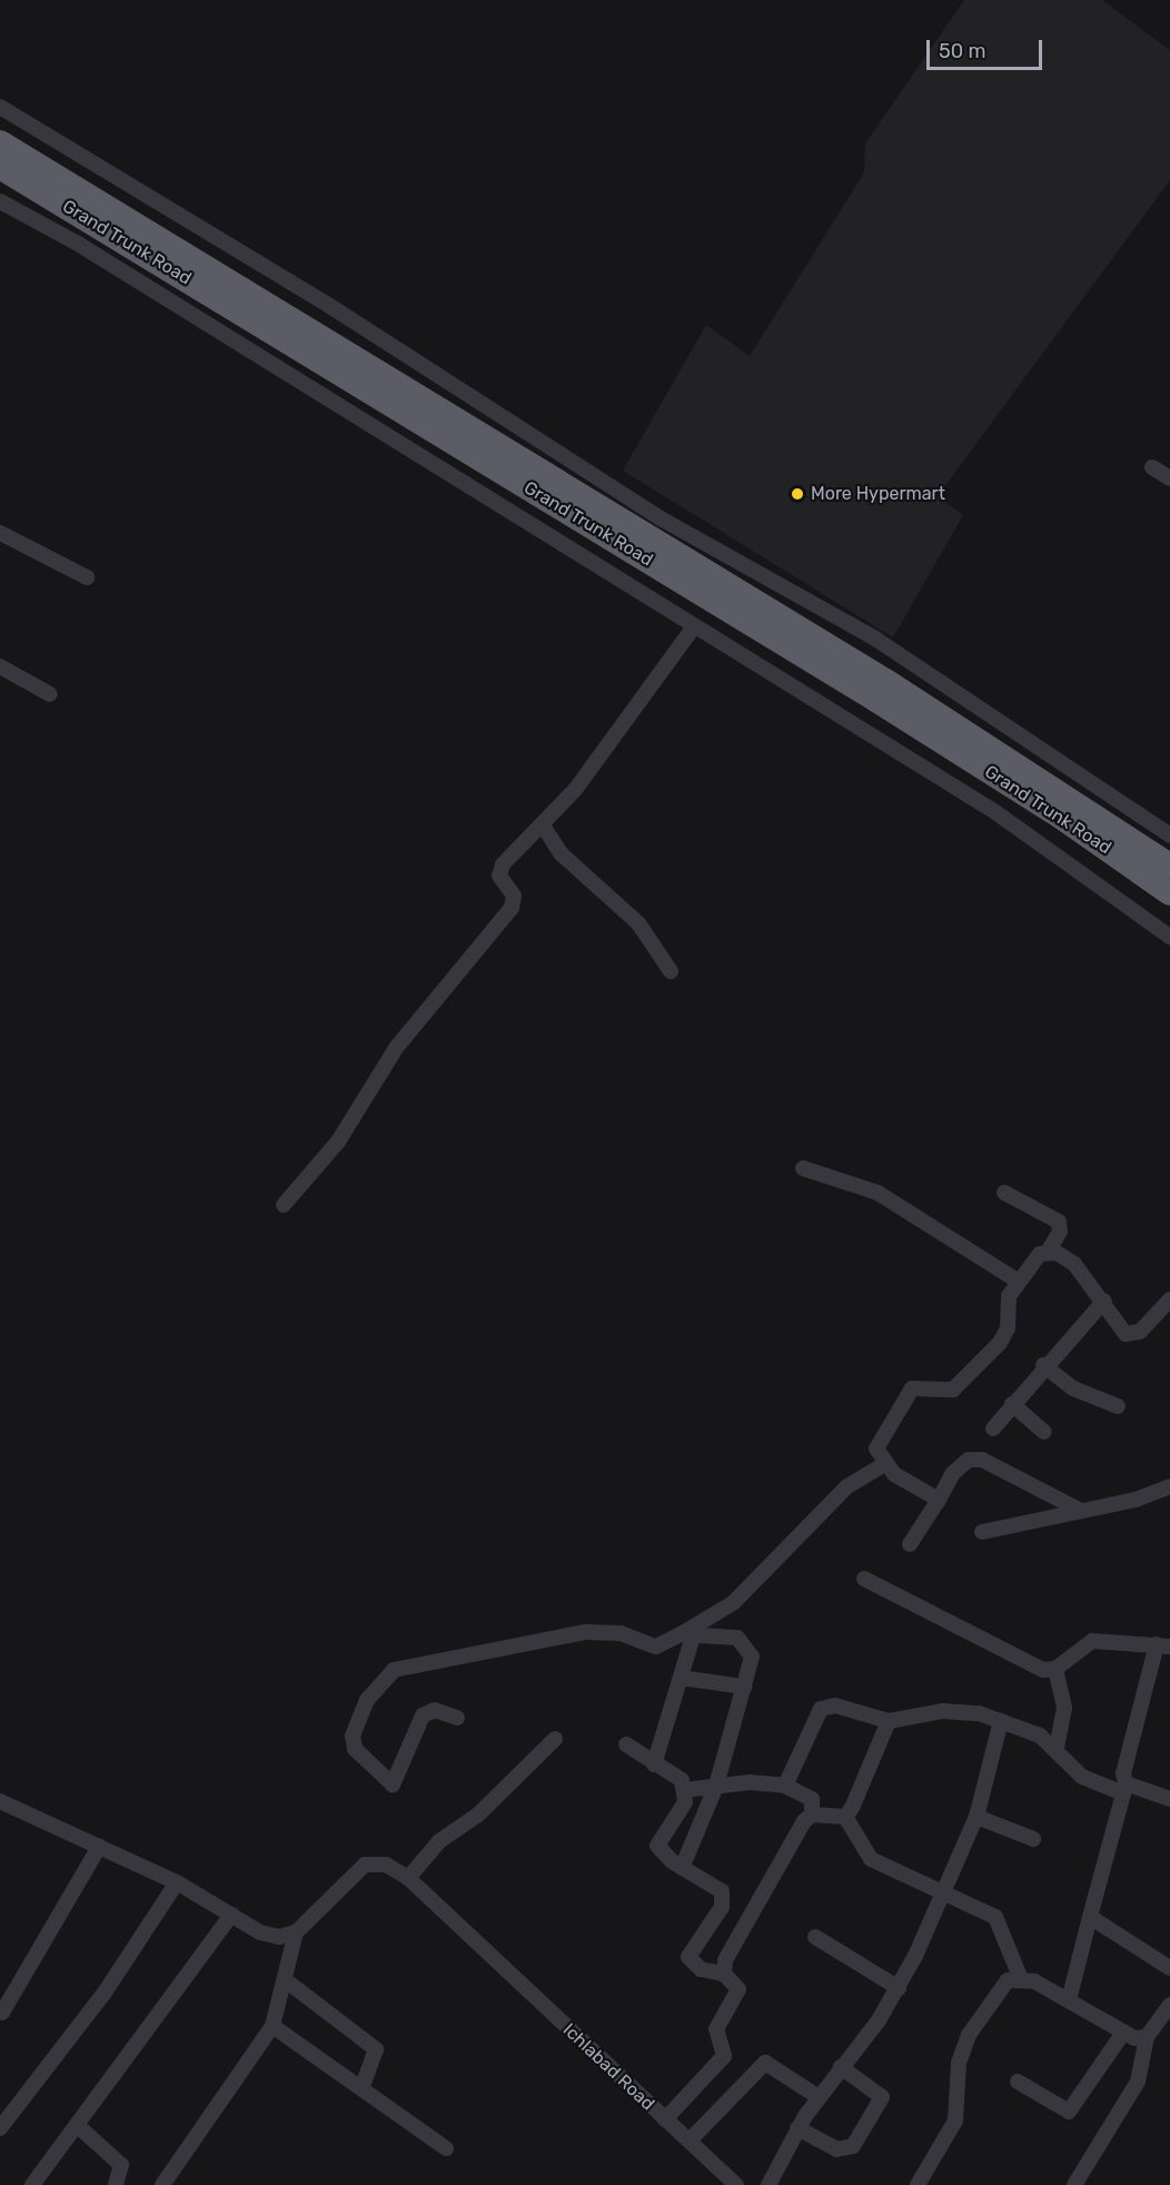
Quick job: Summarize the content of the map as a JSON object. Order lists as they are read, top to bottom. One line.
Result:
{"streets":{"highway":["Grand Trunk Road"],"street":["Ichlabad Road"]},"places":["More Hypermart"],"scale_bar":"50 m"}
